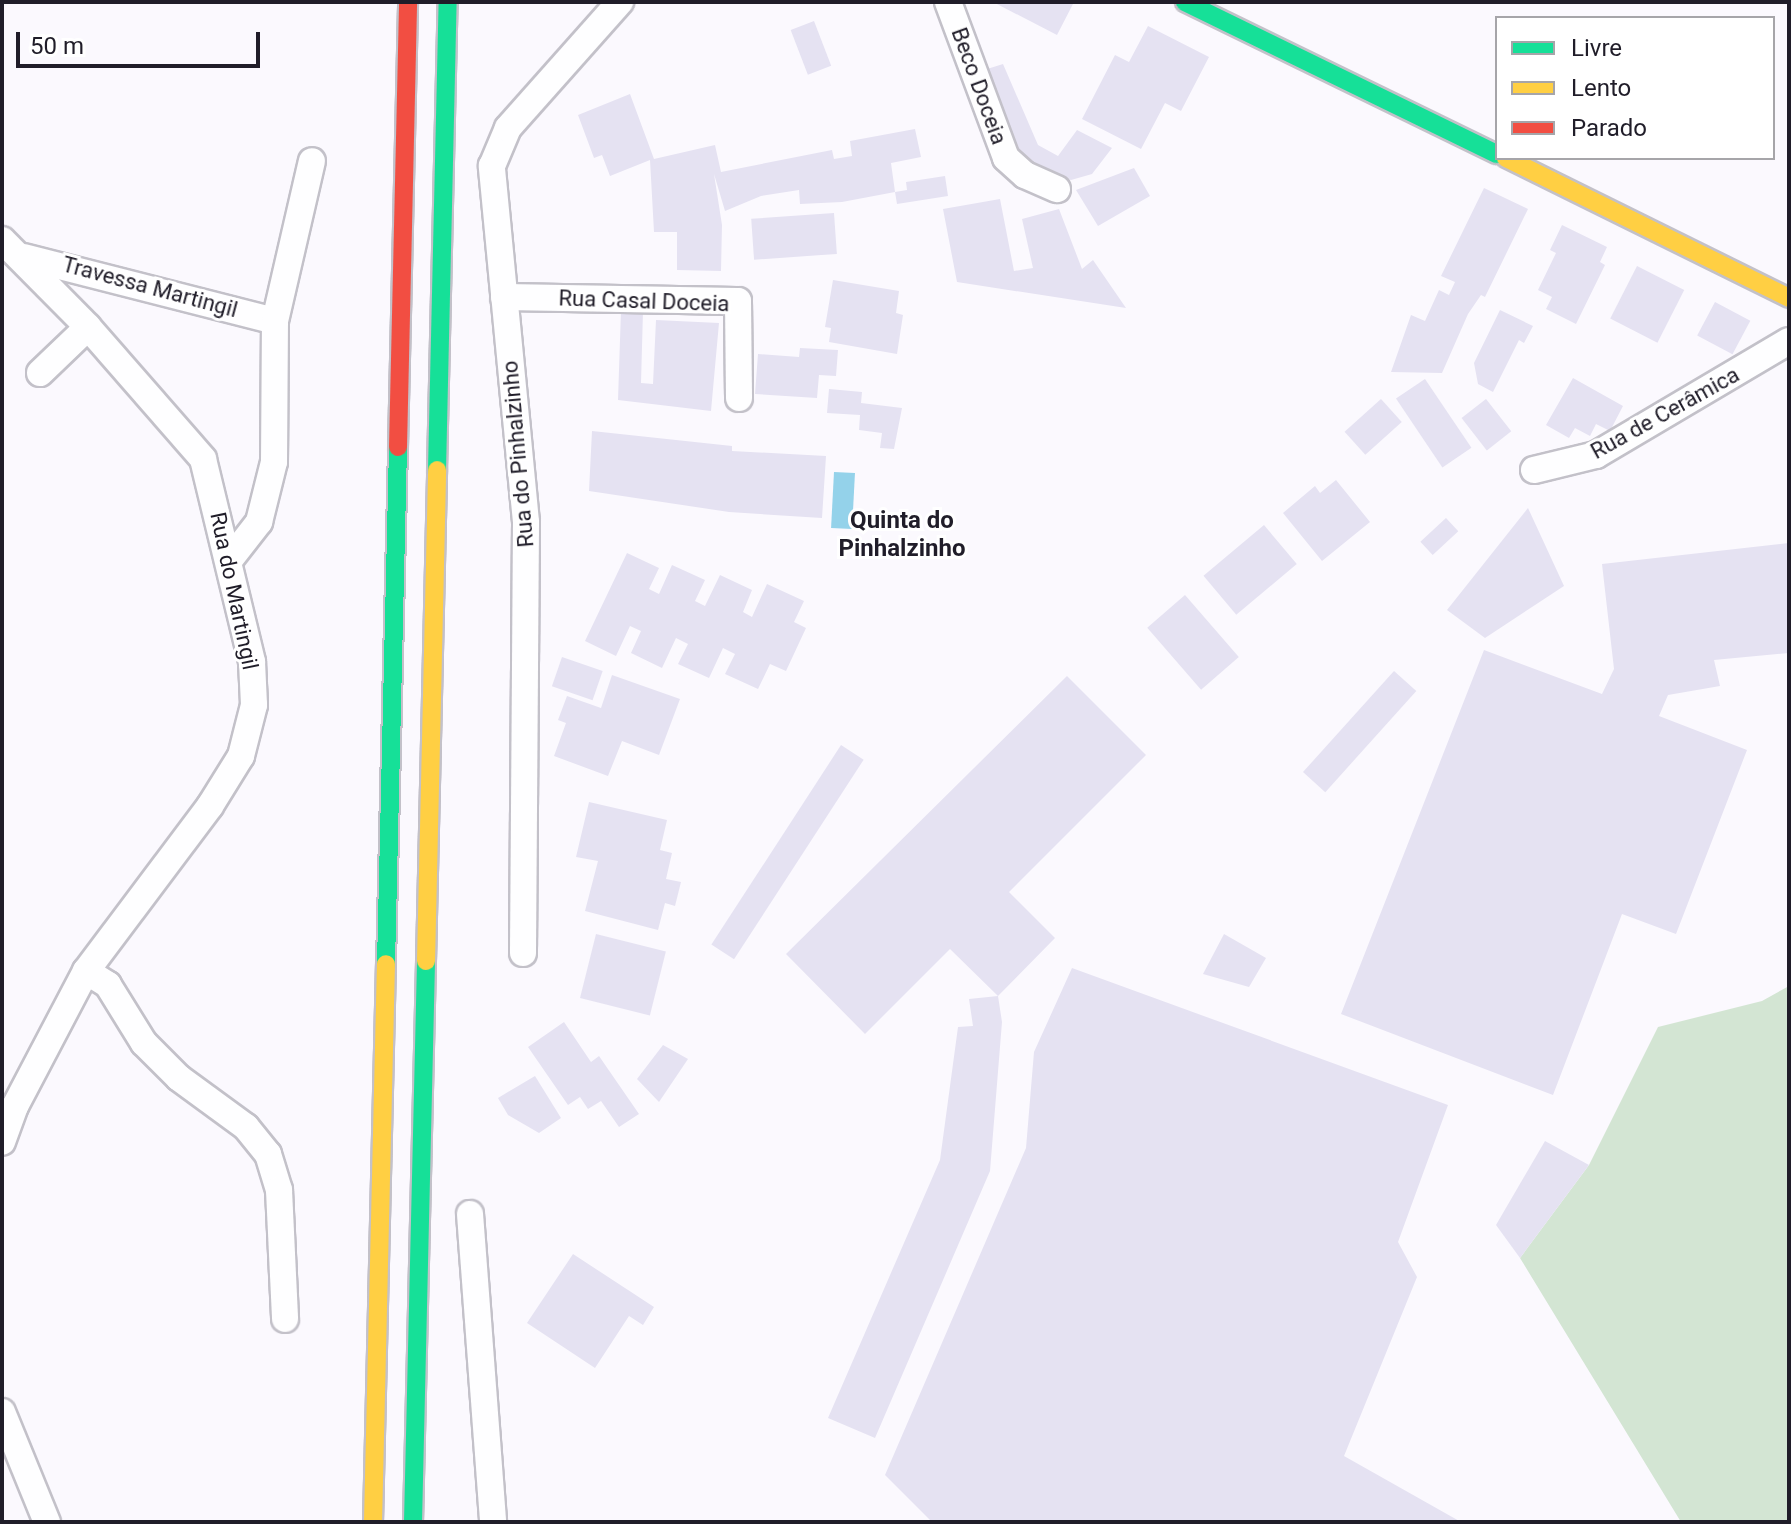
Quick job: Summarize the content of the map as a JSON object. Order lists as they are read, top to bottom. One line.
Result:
{"streets":{"street":["Beco Doceia","Travessa Martingil","Rua Casal Doceia","Rua de Cerâmica","Rua do Pinhalzinho","Rua do Martingil"]},"crossings":[["Travessa Martingil","Rua do Martingil"],["Rua Casal Doceia","Rua do Pinhalzinho"]],"districts":["Quinta do Pinhalzinho"],"legend":["Livre","Lento","Parado"],"scale_bar":"50 m"}
